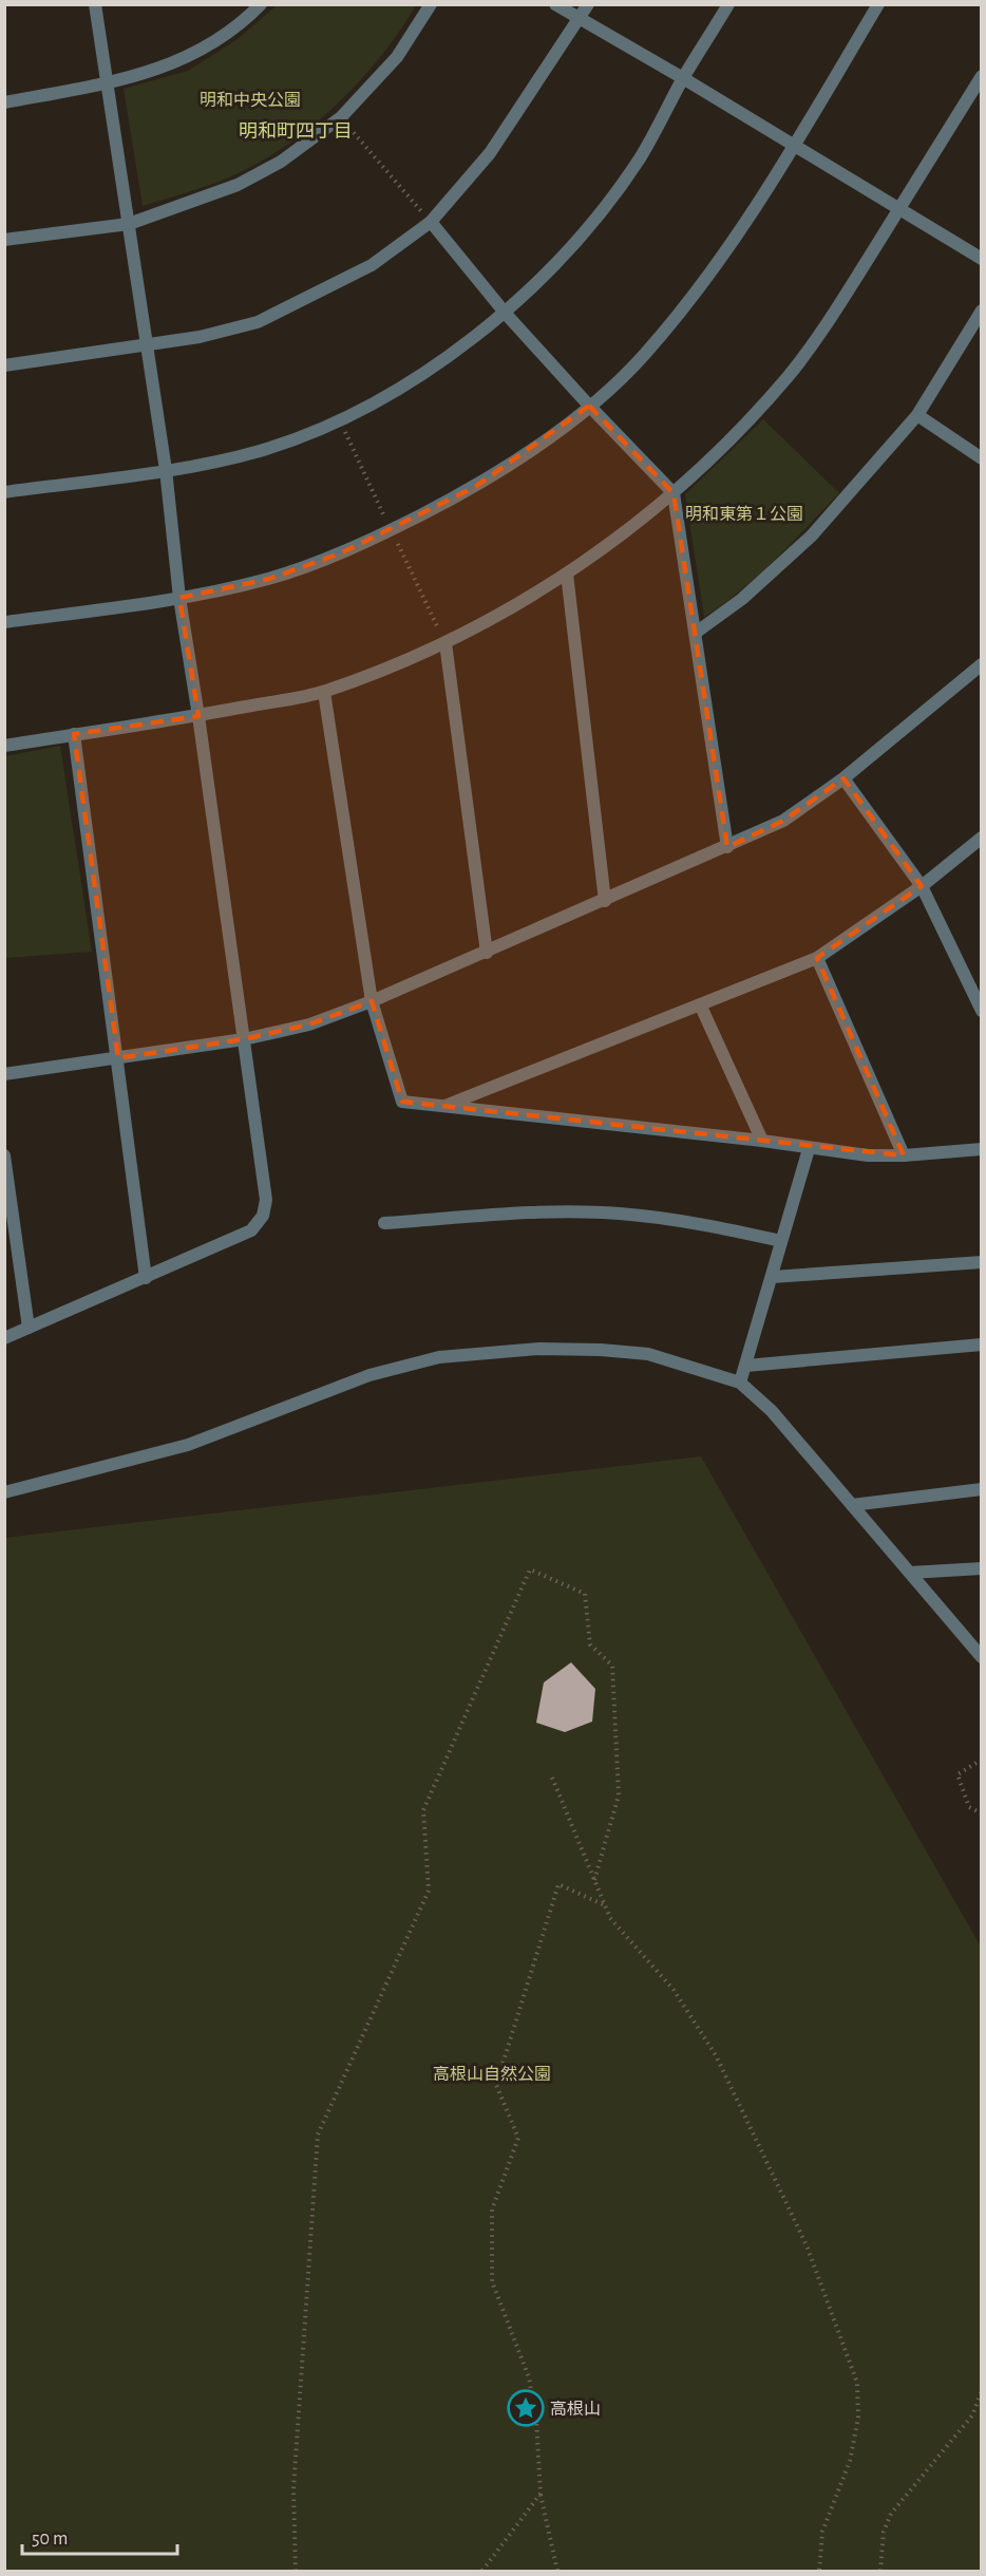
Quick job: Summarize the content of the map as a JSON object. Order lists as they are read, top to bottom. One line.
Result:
{"districts":["明和町四丁目"],"parks":["明和中央公園","明和東第１公園","高根山自然公園"],"places":{"place":["高根山"]},"scale_bar":"50 m"}
